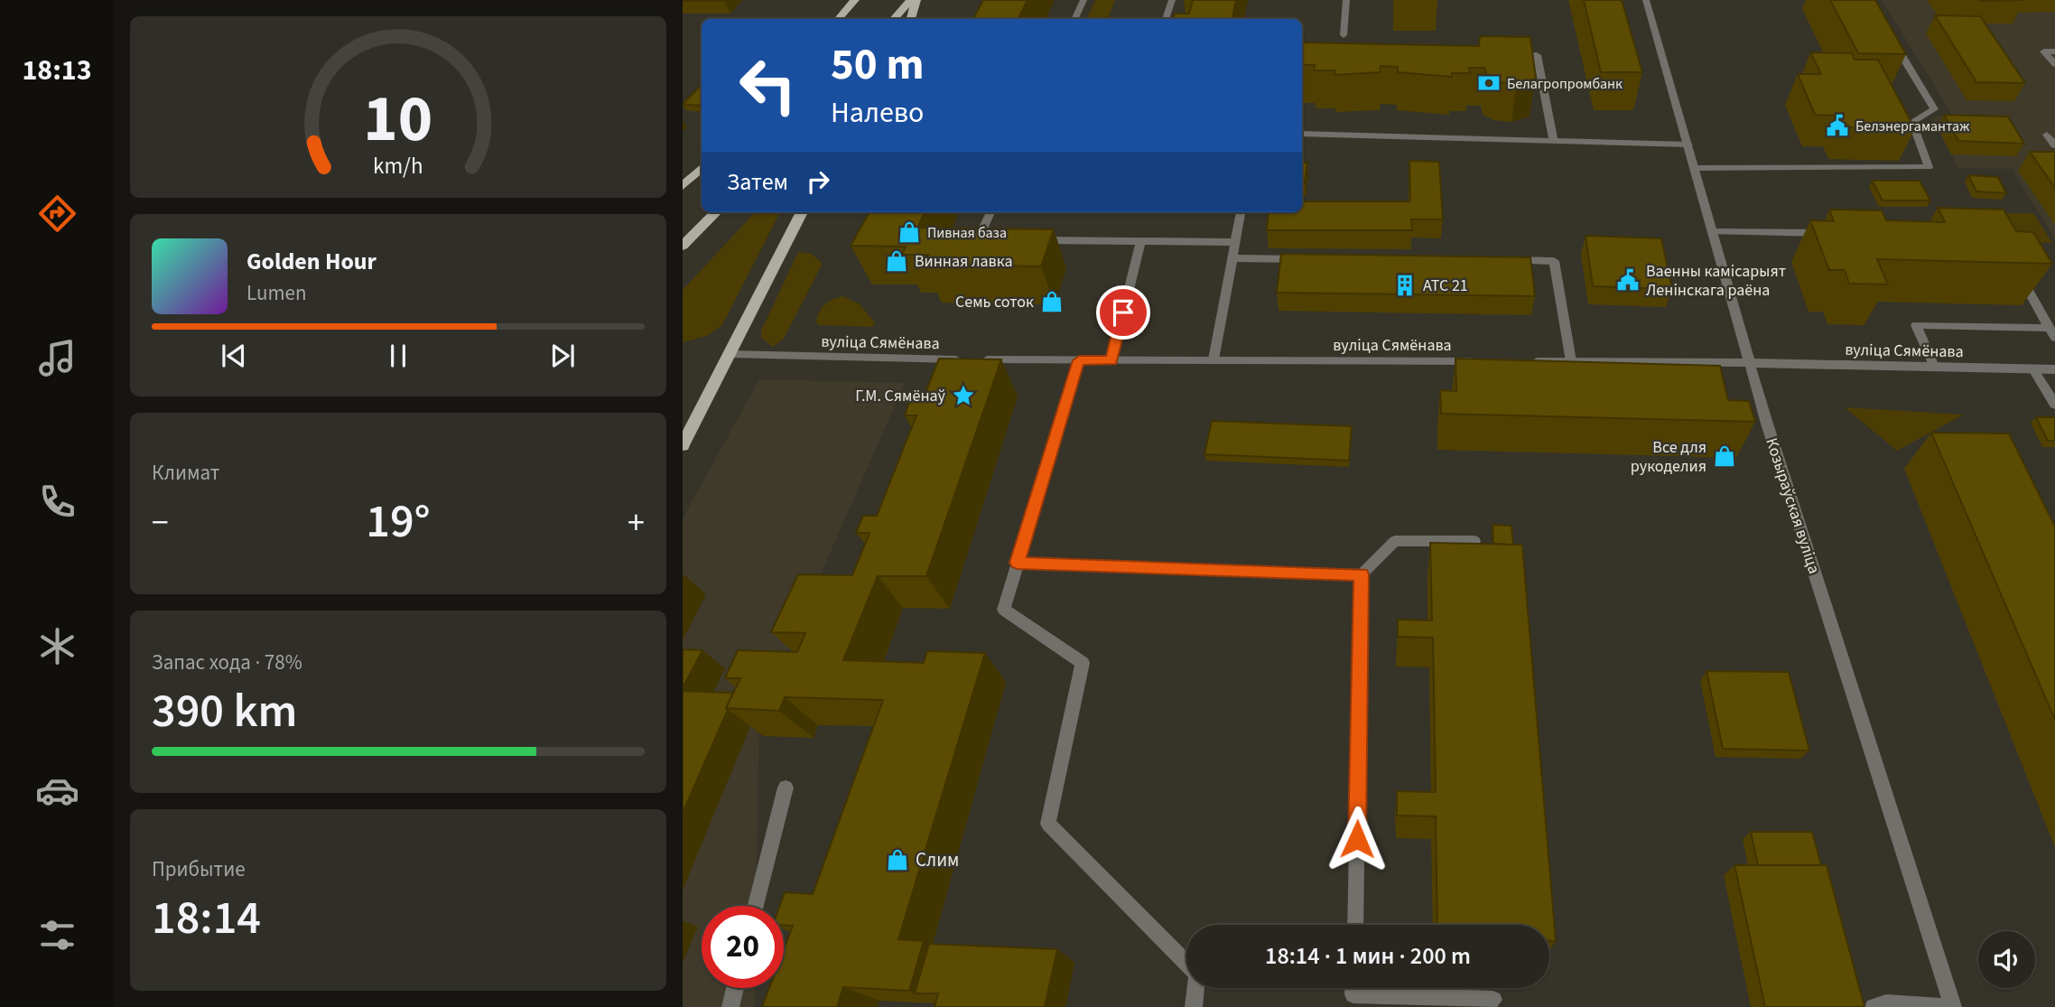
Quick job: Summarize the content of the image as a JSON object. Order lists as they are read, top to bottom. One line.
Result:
{"streets":{"street":["вуліца Сямёнава","Козыраўская вуліца"]},"crossings":[["вуліца Сямёнава","Козыраўская вуліца"]],"places":{"bank":["Белагропромбанк"],"public building":["Белэнергамантаж","Ваенны камісарыят Ленінскага раёна"],"shop":["Пивная база","Винная лавка","Семь соток","Все для рукоделия","Слим"],"building":["АТС 21"],"place":["Г.М. Сямёнаў"]},"page":{"tabs":"18:13","turn":["50 m","Налево"],"then":"Затем","song":["Golden Hour","Lumen"],"tile":["Климат",["Запас хода · 78%","390 km"],["Прибытие","18:14"]],"heat":["−","19°","+"],"limit":"20","trip":"18:14 · 1 мин · 200 m","gauge":["10","km/h"]}}
